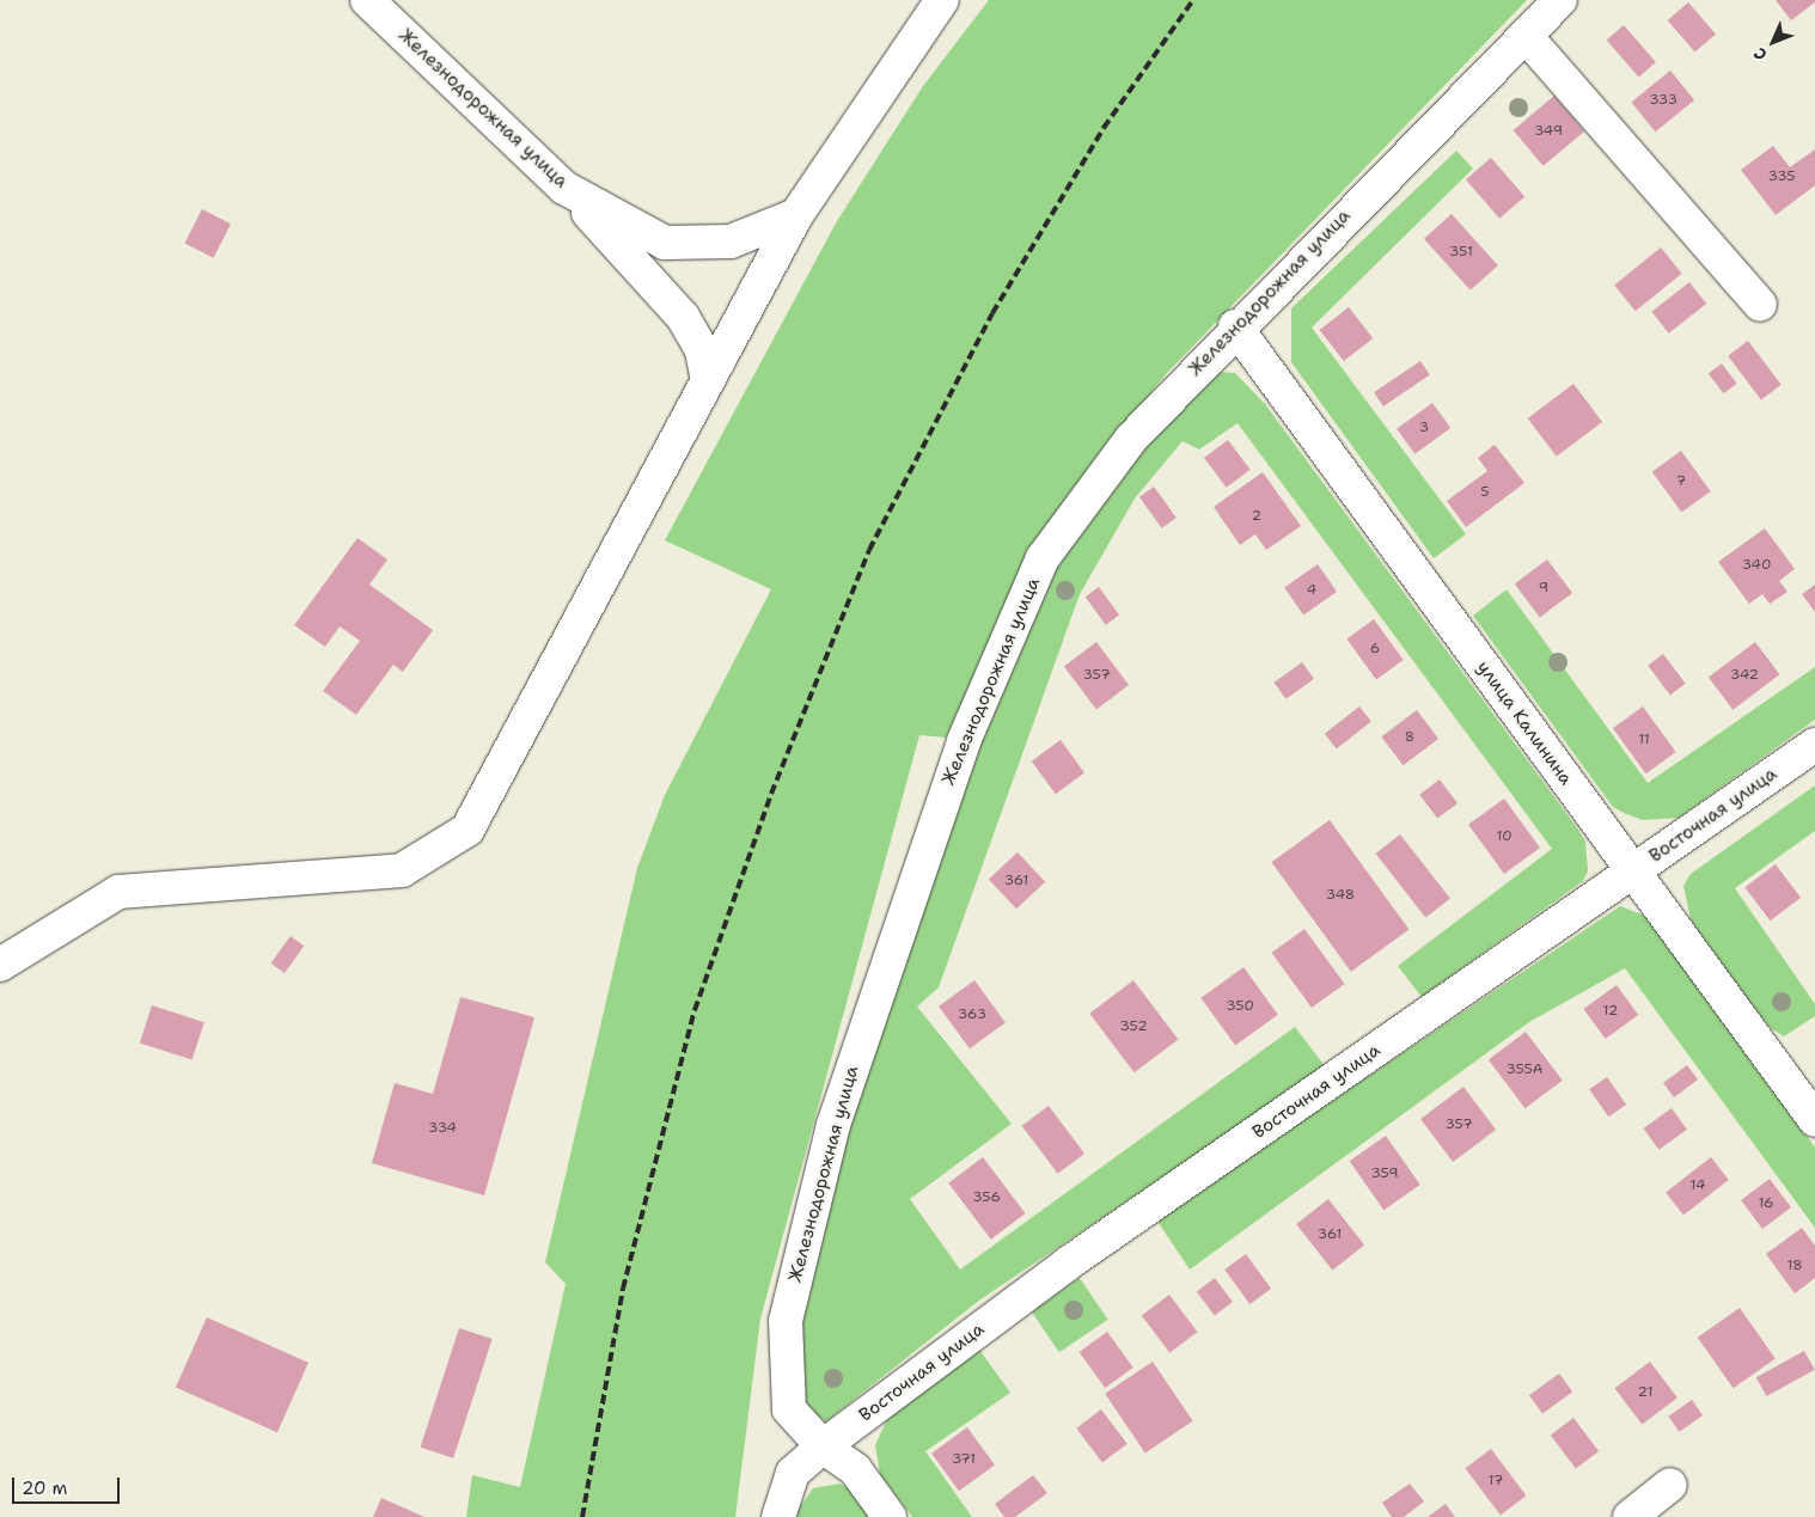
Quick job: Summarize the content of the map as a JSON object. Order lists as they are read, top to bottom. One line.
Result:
{"streets":{"street":["Железнодорожная улица","улица Калинина","Восточная улица"]},"crossings":[["Железнодорожная улица","улица Калинина"],["Железнодорожная улица","Восточная улица"],["улица Калинина","Восточная улица"]],"house_numbers":["333","349","335","351","3","7","5","2","340","9","4","6","357","342","8","11","10","361","348","350","12","363","352","355А","357","334","359","14","356","16","361","18","21","371","17"],"scale_bar":"20 m","north":"bottom left"}
